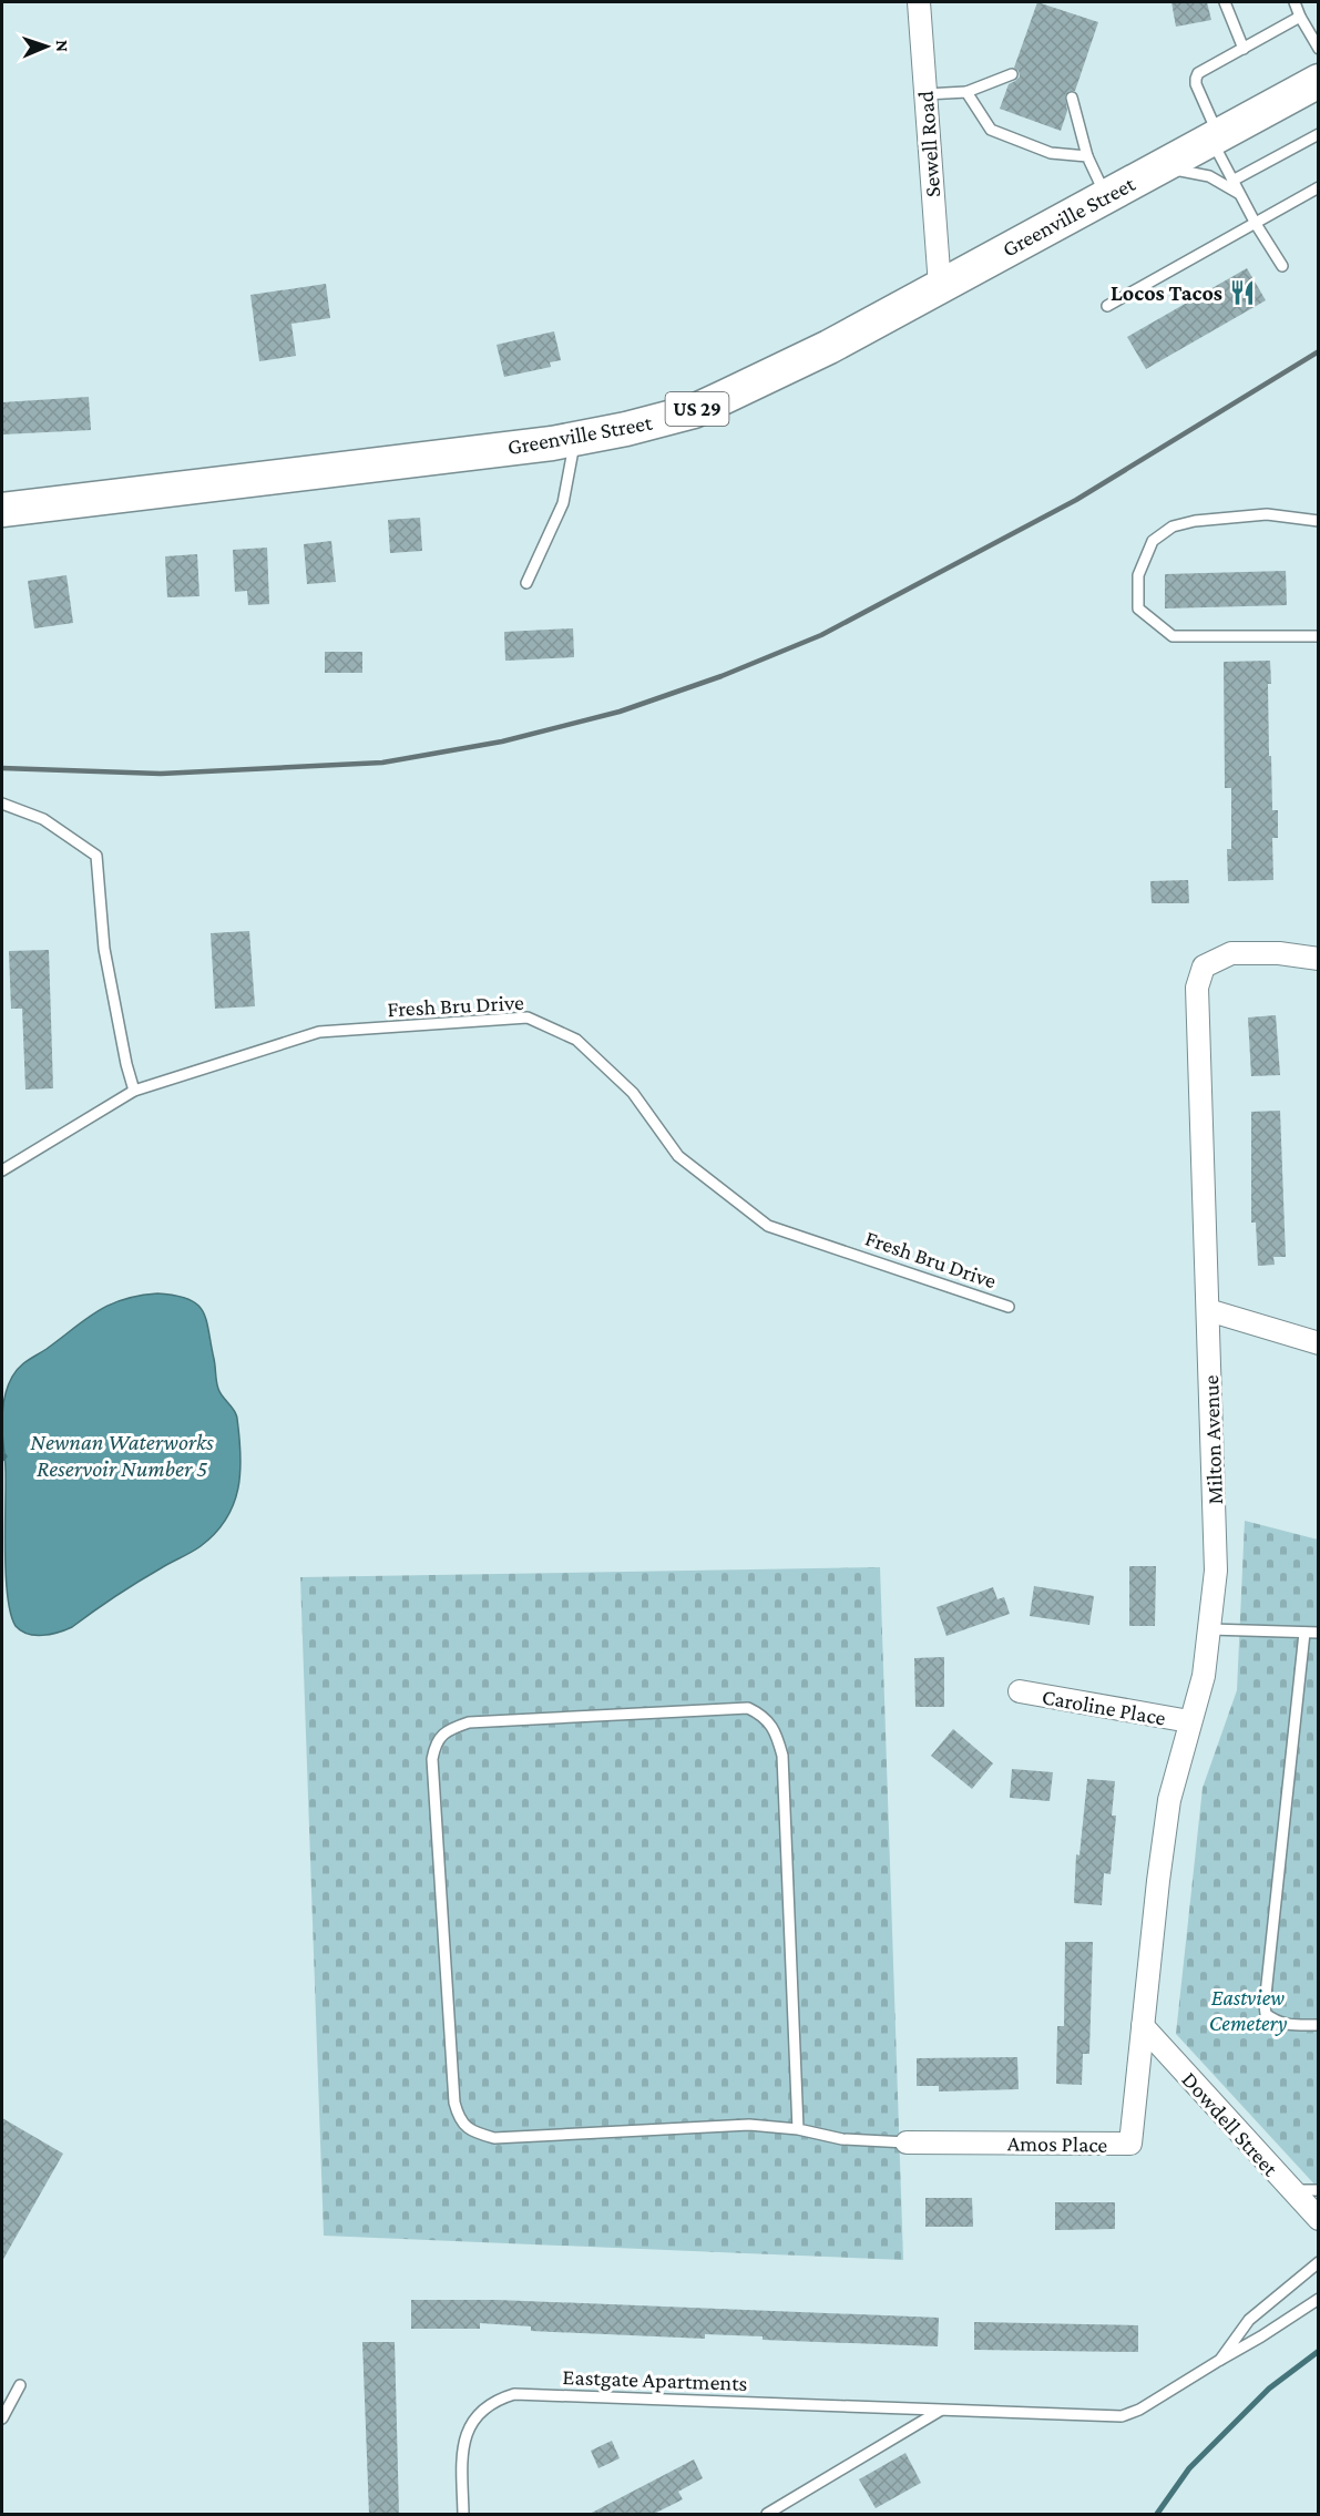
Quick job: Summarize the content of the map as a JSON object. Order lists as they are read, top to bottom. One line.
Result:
{"streets":{"main road":["Greenville Street","US 29"],"street":["Sewell Road","Milton Avenue","Caroline Place","Dowdell Street","Amos Place"],"lane":["Fresh Bru Drive","Eastgate Apartments"]},"crossings":[["Sewell Road","Greenville Street"],["Milton Avenue","Caroline Place"],["Milton Avenue","Dowdell Street"],["Milton Avenue","Amos Place"],["Dowdell Street","Amos Place"]],"water":["Newnan Waterworks Reservoir Number 5"],"parks":["Eastview Cemetery"],"places":{"restaurant":["Locos Tacos"]},"north":"right"}
